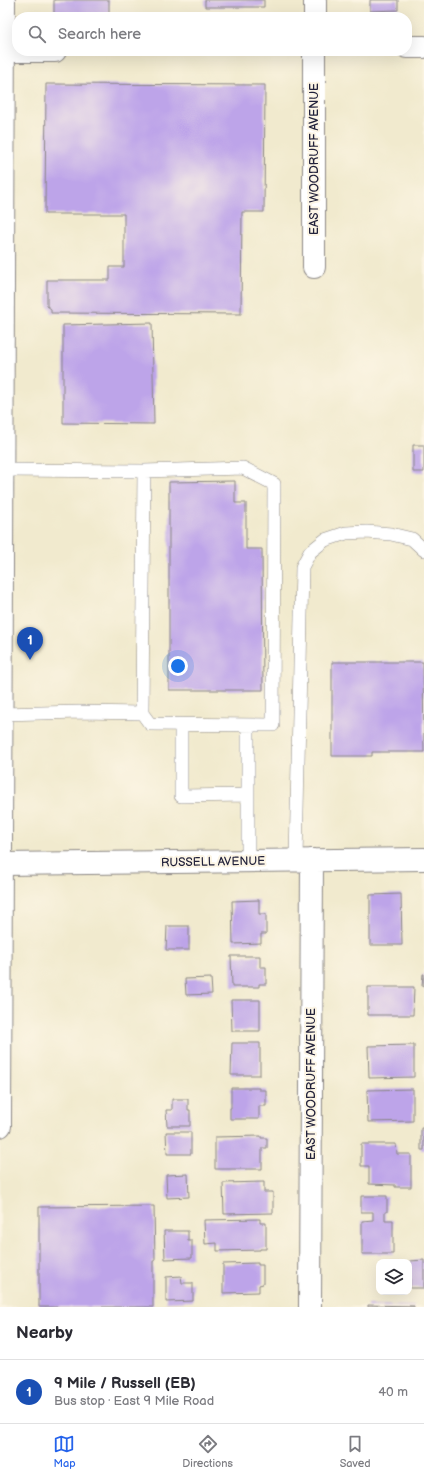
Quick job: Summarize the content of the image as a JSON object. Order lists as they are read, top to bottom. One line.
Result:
{"streets":{"street":["EAST WOODRUFF AVENUE","RUSSELL AVENUE"]},"crossings":[["EAST WOODRUFF AVENUE","RUSSELL AVENUE"]],"page":{"search":"Search here","pins":"1","heading":"Nearby","list":[{"mark":"1","name":"9 Mile / Russell (EB)","note":"Bus stop · East 9 Mile Road","value":"40 m"}],"nav":["Map","Directions","Saved"]}}
